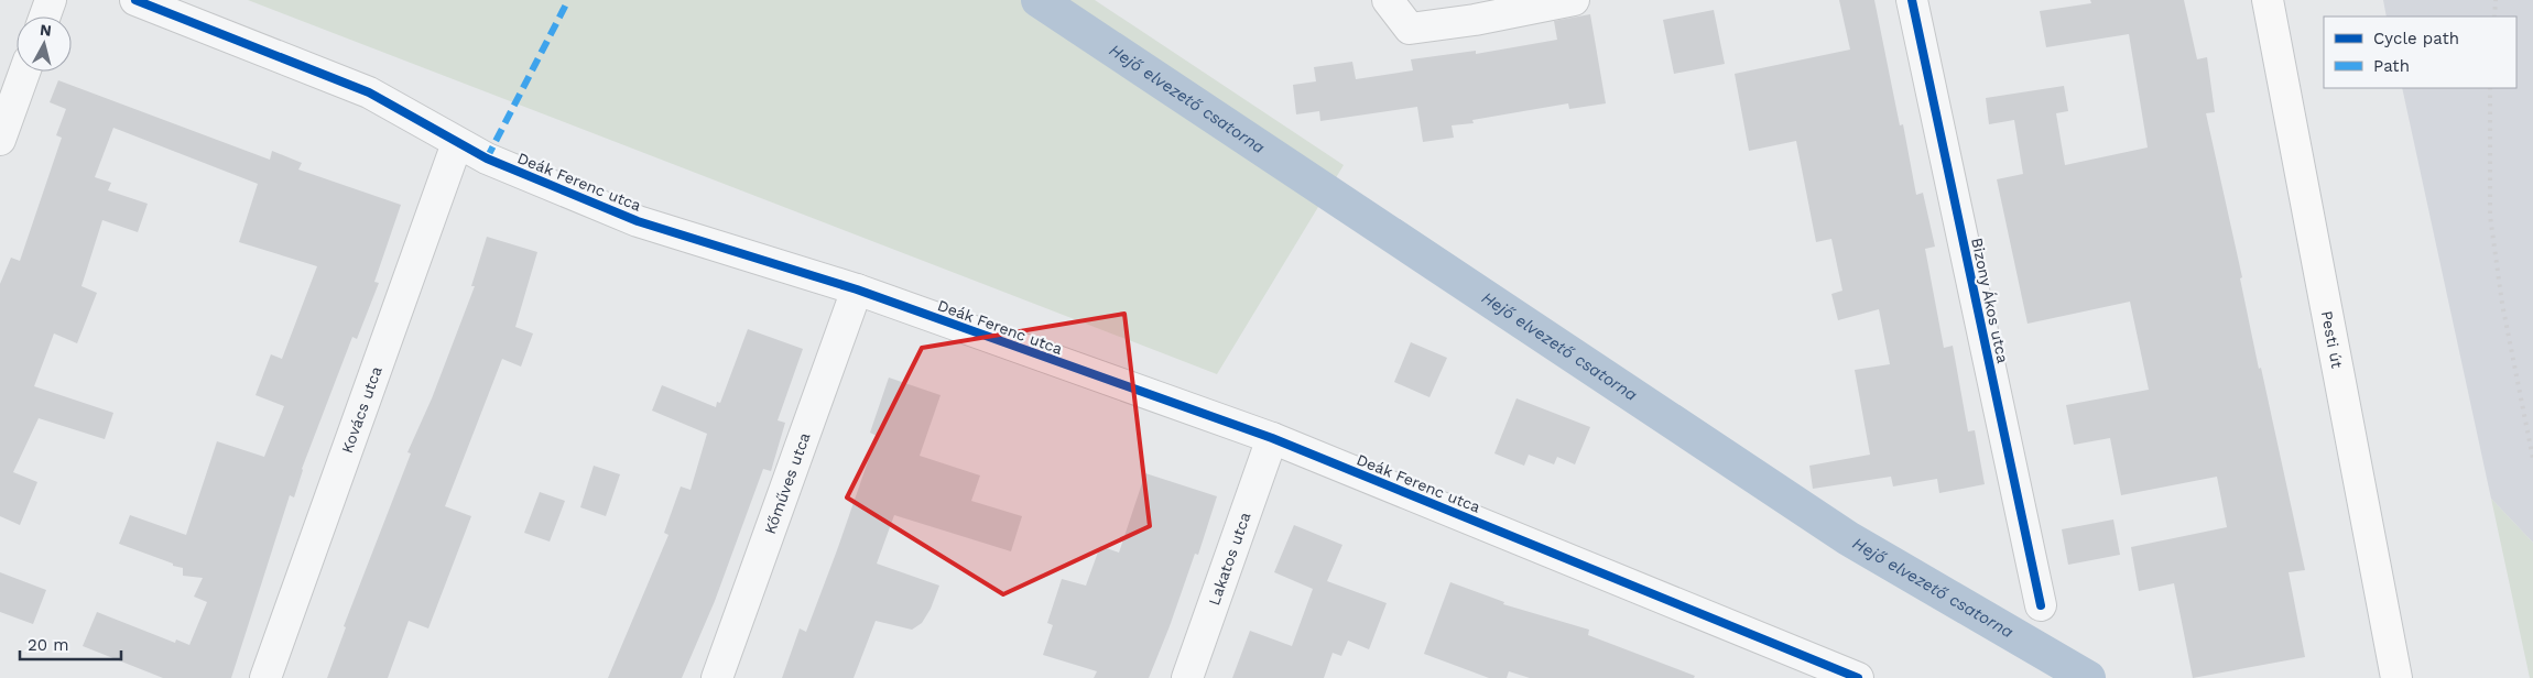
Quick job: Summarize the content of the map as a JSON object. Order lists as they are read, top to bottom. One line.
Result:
{"streets":{"main road":["Pesti út"],"street":["Deák Ferenc utca","Bizony Ákos utca","Kovács utca","Kőműves utca","Lakatos utca"]},"crossings":[["Deák Ferenc utca","Kovács utca"],["Deák Ferenc utca","Kőműves utca"],["Deák Ferenc utca","Lakatos utca"]],"water":["Hejő elvezető csatorna"],"legend":["Cycle path","Path"],"scale_bar":"20 m","north":"top"}
